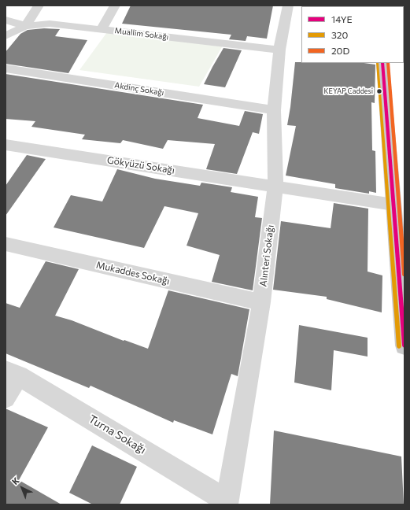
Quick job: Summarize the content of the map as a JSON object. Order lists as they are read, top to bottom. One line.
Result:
{"streets":{"street":["Muallim Sokağı","Akdinç Sokağı","Gökyüzü Sokağı","Alınteri Sokağı","Mukaddes Sokağı","Turna Sokağı"]},"crossings":[["Muallim Sokağı","Alınteri Sokağı"],["Akdinç Sokağı","Alınteri Sokağı"],["Gökyüzü Sokağı","Alınteri Sokağı"],["Alınteri Sokağı","Mukaddes Sokağı"],["Alınteri Sokağı","Turna Sokağı"]],"places":["KEYAP Caddesi"],"lines":["transit line 14YE","transit line 320","transit line 20D"],"legend":["14YE","320","20D"],"north":"top left"}
